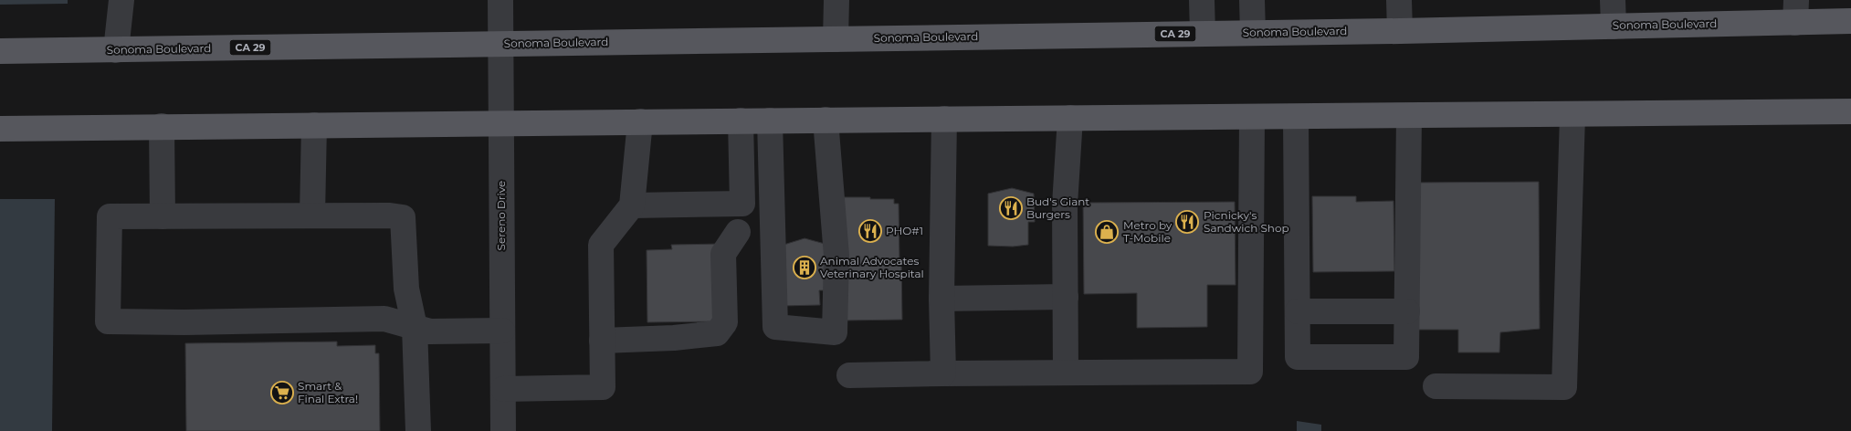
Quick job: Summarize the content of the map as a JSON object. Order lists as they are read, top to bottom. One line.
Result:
{"streets":{"main road":["Sonoma Boulevard","CA 29"],"street":["Sereno Drive"]},"crossings":[["Sonoma Boulevard","Sereno Drive"]],"places":{"restaurant":["Bud's Giant Burgers","Picnicky's Sandwich Shop","PHO#1"],"shop":["Metro by T-Mobile"],"building":["Animal Advocates Veterinary Hospital"],"supermarket":["Smart & Final Extra!"]}}
